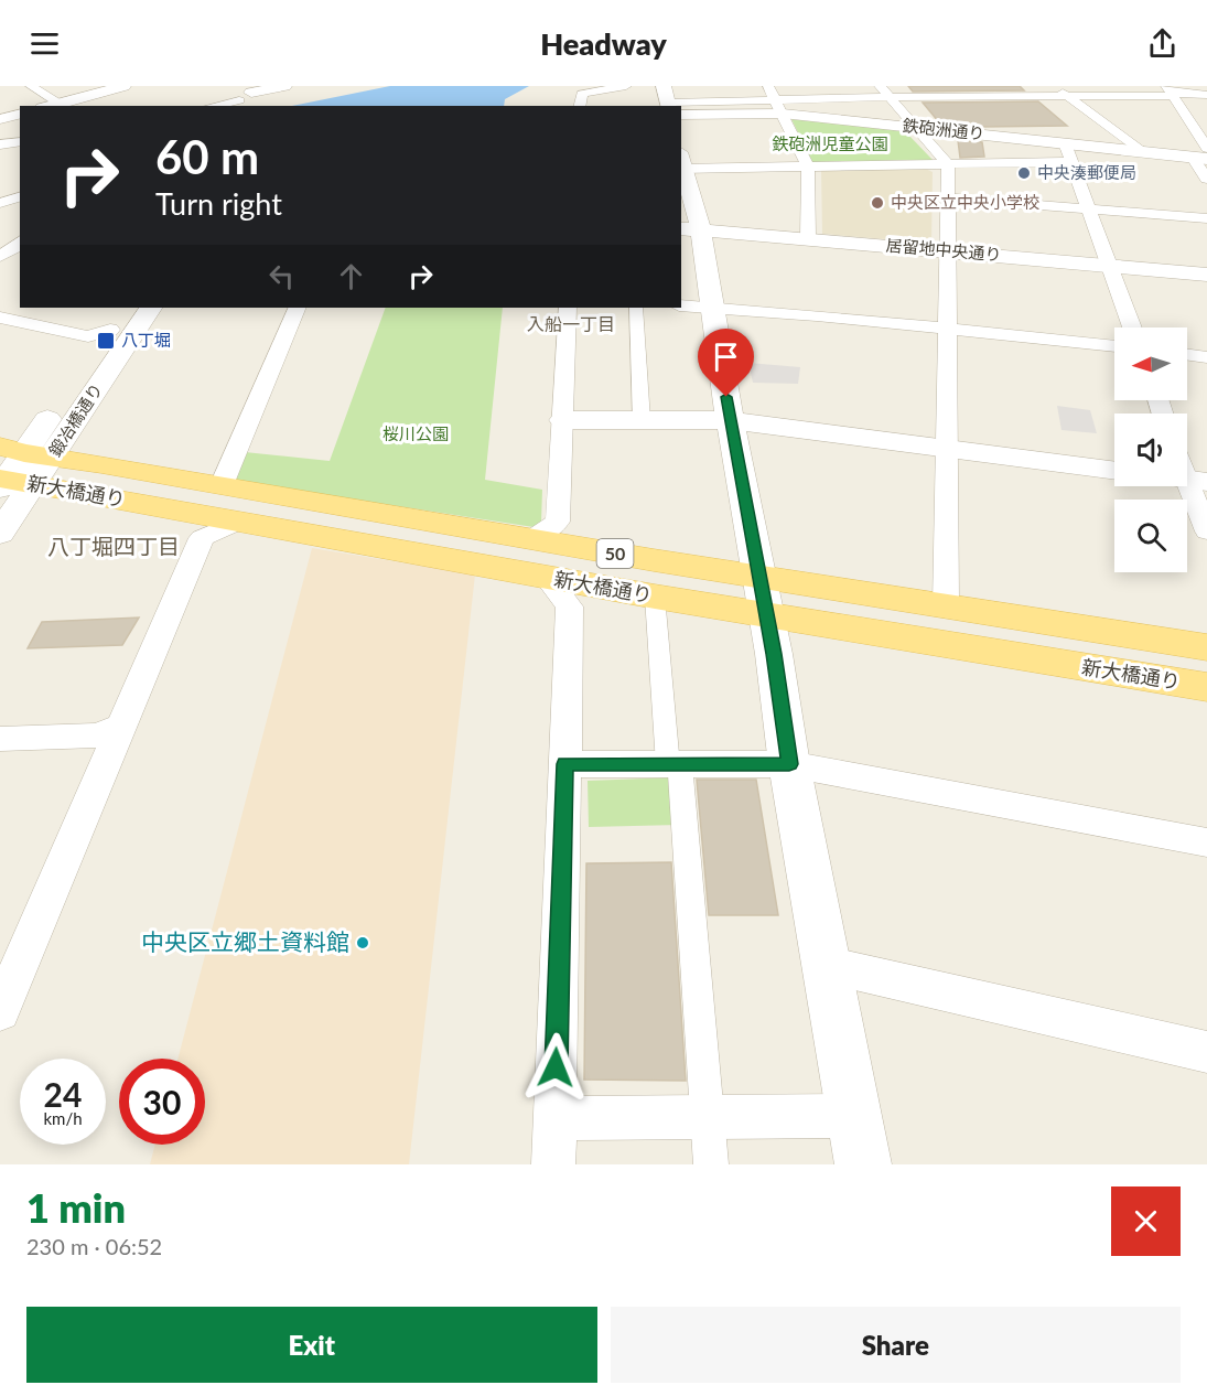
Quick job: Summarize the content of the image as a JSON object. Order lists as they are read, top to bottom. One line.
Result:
{"streets":{"main road":["新大橋通り","50"],"street":["鉄砲洲通り","居留地中央通り","鍛冶橋通り"]},"crossings":[["鍛冶橋通り","新大橋通り"]],"districts":["入船一丁目","八丁堀四丁目"],"parks":["鉄砲洲児童公園","桜川公園"],"places":{"other":["中央湊郵便局","中央区立中央小学校","中央区立郷土資料館"],"transit":["八丁堀"]},"north":"left","page":{"header":"Headway","turn":["60 m","Turn right"],"speed":"24 km/h","limit":"30","heading":["1 min","230 m · 06:52"],"buttons":["Exit","Share"]}}
